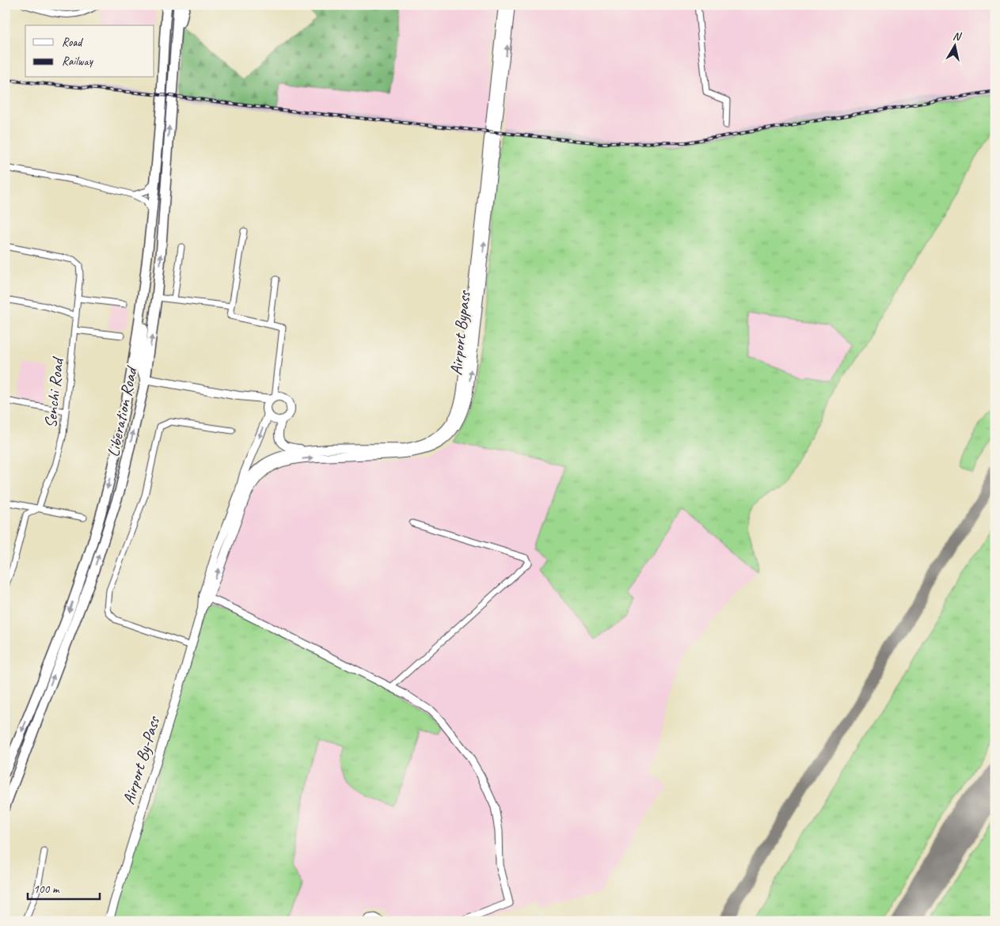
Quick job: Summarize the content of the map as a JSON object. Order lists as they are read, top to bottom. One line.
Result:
{"streets":{"highway":["Liberation Road"],"main road":["Airport Bypass","Airport By-Pass"],"street":["Senchi Road"]},"crossings":[["Airport Bypass","Airport By-Pass"]],"one_way":["Airport Bypass"],"legend":["Road","Railway"],"scale_bar":"100 m","north":"top"}
